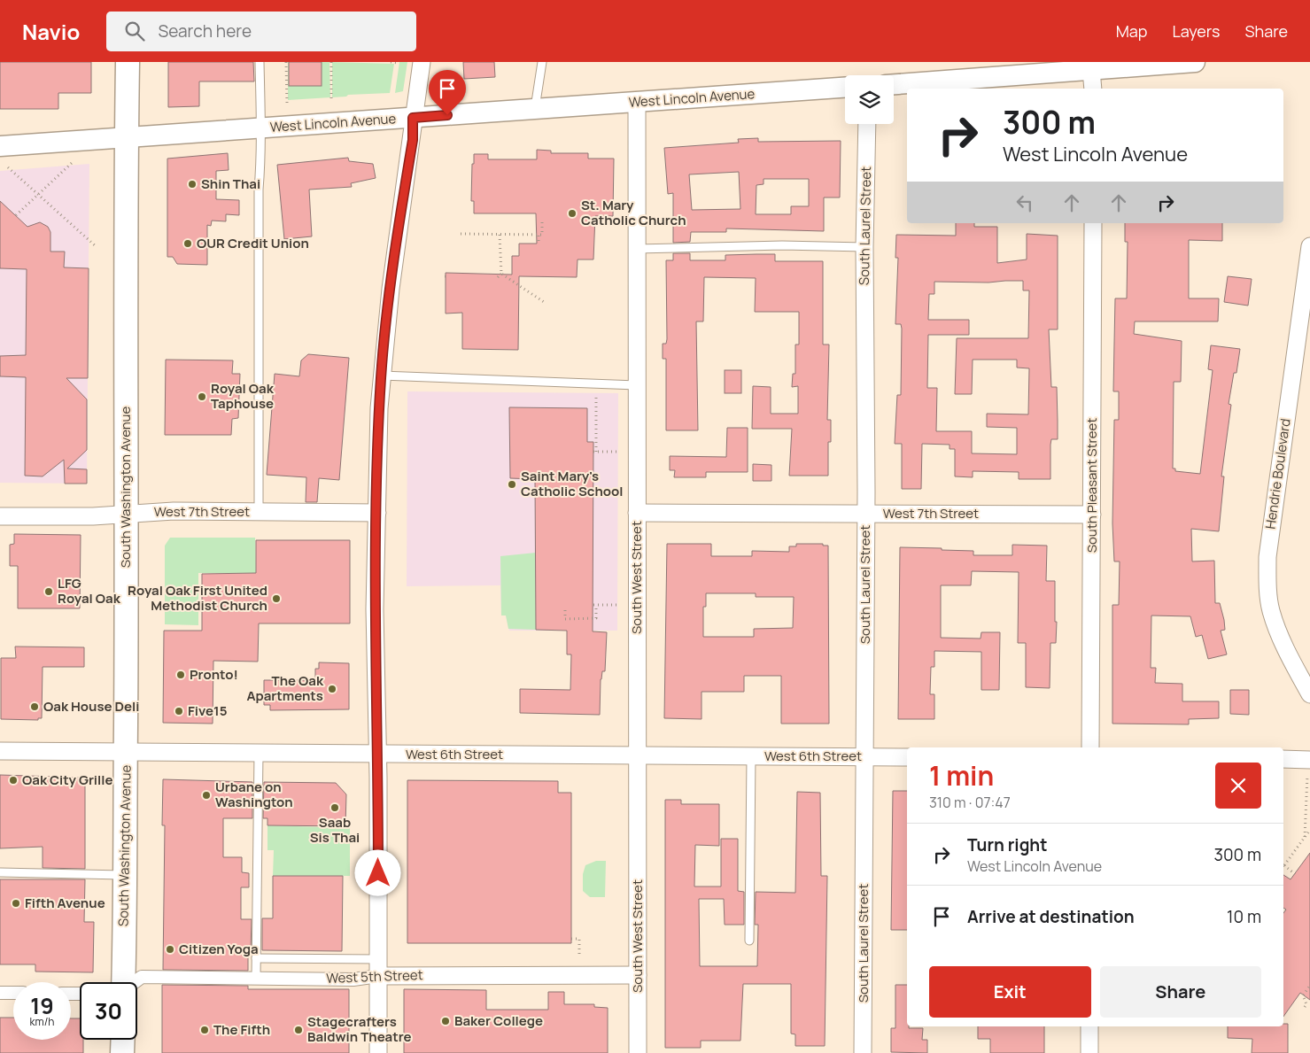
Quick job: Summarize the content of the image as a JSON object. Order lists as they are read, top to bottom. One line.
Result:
{"streets":{"main road":["South Washington Avenue"],"street":["West Lincoln Avenue","South Laurel Street","Hendrie Boulevard","South Pleasant Street","West 7th Street","South West Street","West 6th Street","West 5th Street"]},"crossings":[["West Lincoln Avenue","South Washington Avenue"],["West Lincoln Avenue","South West Street"],["South Laurel Street","West 7th Street"],["South Laurel Street","West 6th Street"],["South Pleasant Street","West 7th Street"],["South Washington Avenue","West 7th Street"],["South Washington Avenue","West 6th Street"],["West 7th Street","South West Street"],["South West Street","West 6th Street"],["South West Street","West 5th Street"]],"places":["Shin Thai","St. Mary Catholic Church","OUR Credit Union","Royal Oak Taphouse","Saint Mary's Catholic School","LFG Royal Oak","Royal Oak First United Methodist Church","Pronto!","The Oak Apartments","Oak House Deli","Five15","Oak City Grille","Urbane on Washington","Saab Sis Thai","Fifth Avenue","Citizen Yoga","Baker College","The Fifth","Stagecrafters Baldwin Theatre"],"page":{"header":"Navio","search":"Search here","nav":["Map","Layers","Share"],"turn":["300 m","West Lincoln Avenue"],"heading":["1 min","310 m · 07:47"],"list":[{"name":"Turn right","note":"West Lincoln Avenue","value":"300 m"},{"name":"Arrive at destination","value":"10 m"}],"buttons":["Exit","Share"],"speed":"19 km/h","limit":"30"}}
